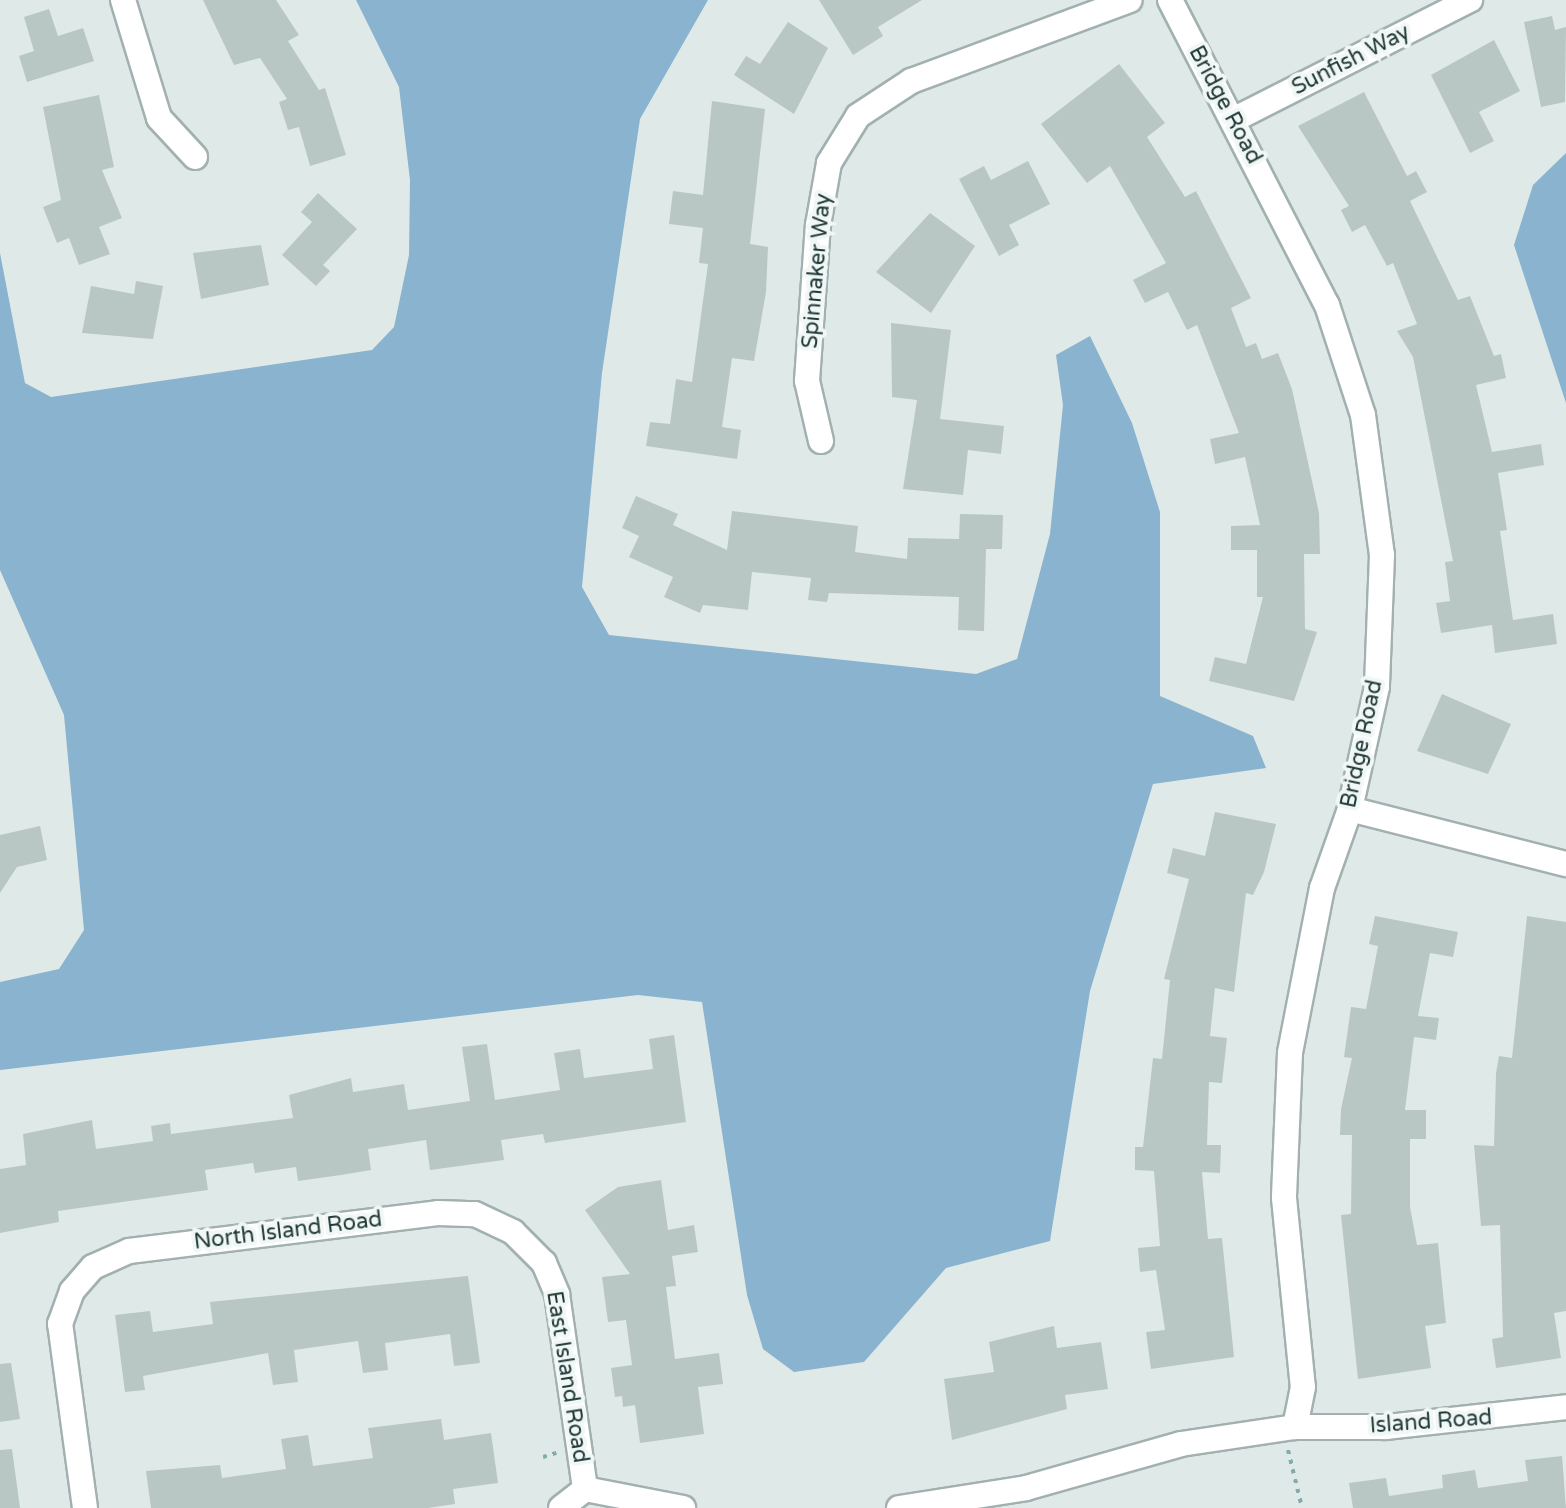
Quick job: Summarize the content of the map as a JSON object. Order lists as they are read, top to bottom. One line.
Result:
{"streets":{"street":["Sunfish Way","Bridge Road","Spinnaker Way","North Island Road","East Island Road","Island Road"]},"crossings":[["Sunfish Way","Bridge Road"],["Bridge Road","Island Road"],["North Island Road","East Island Road"]]}
